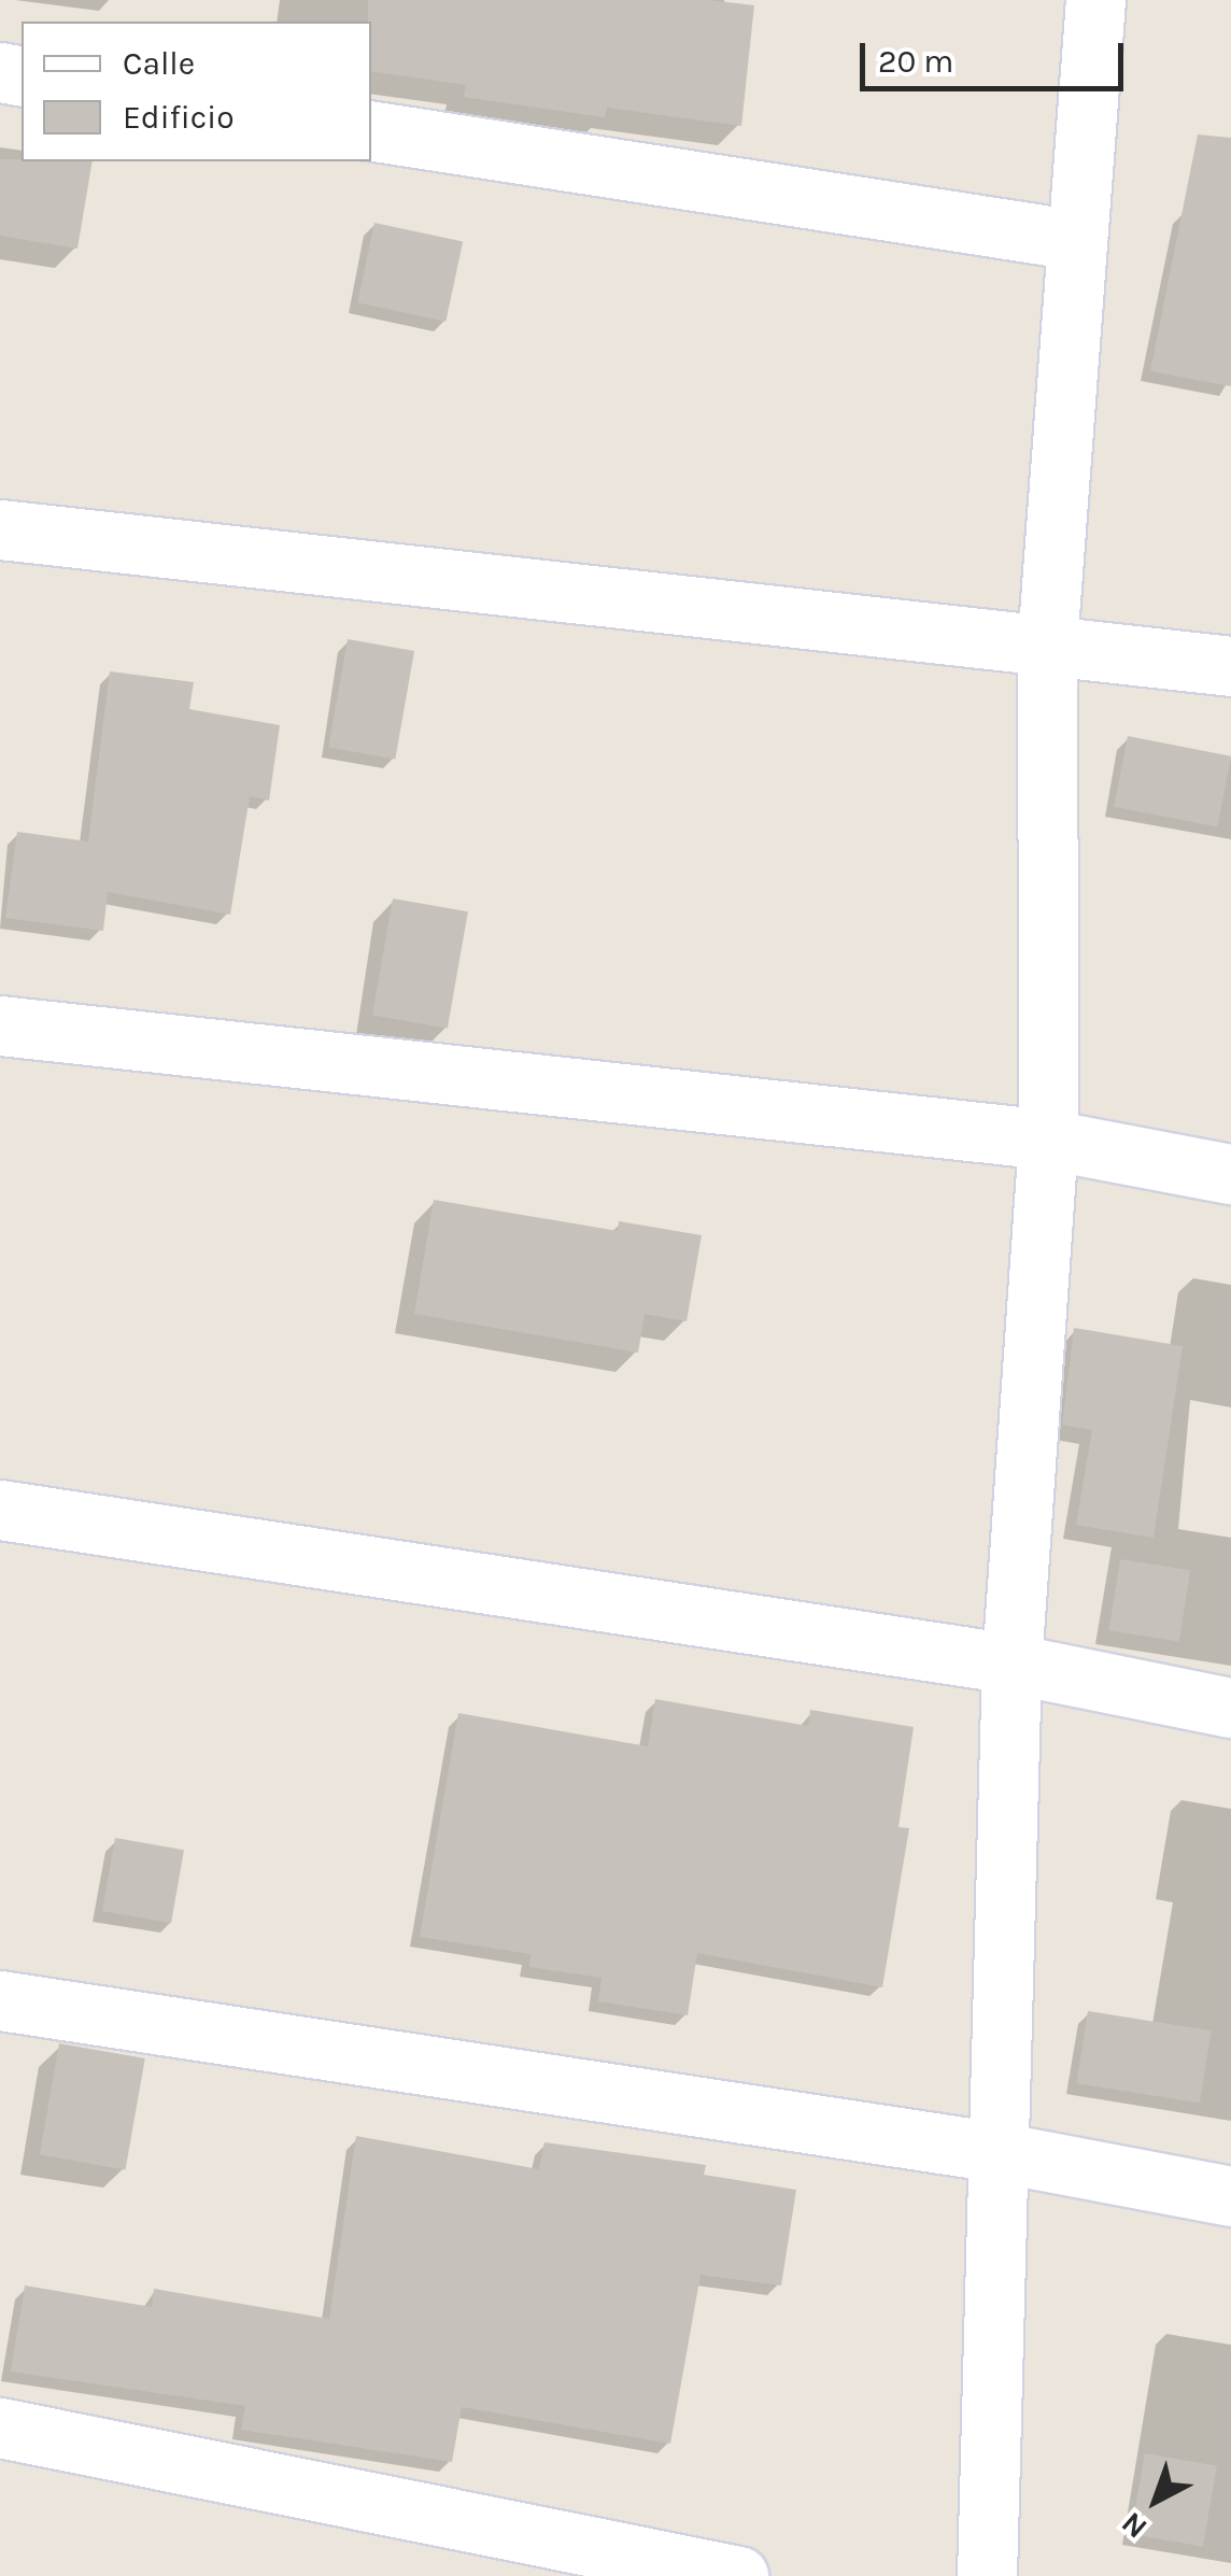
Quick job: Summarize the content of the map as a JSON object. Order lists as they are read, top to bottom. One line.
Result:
{"legend":["Calle","Edificio"],"scale_bar":"20 m","north":"bottom left"}
